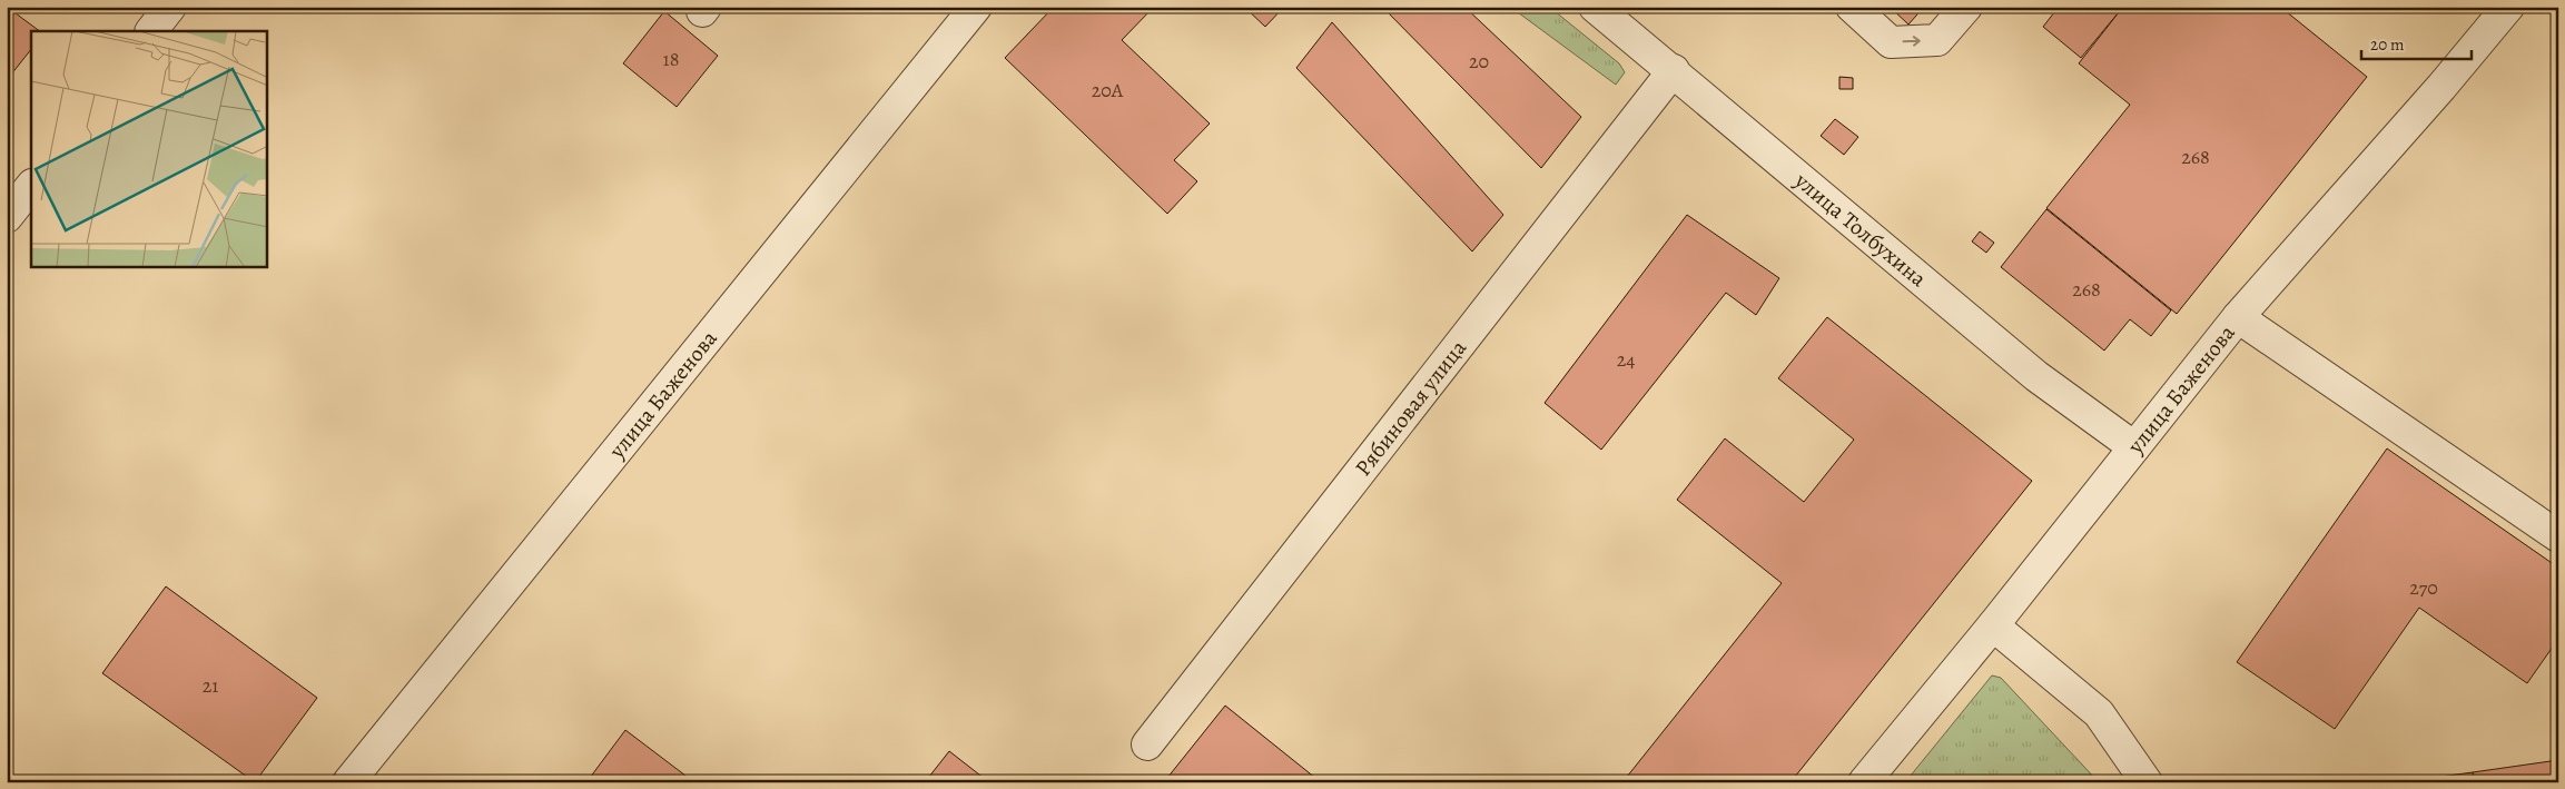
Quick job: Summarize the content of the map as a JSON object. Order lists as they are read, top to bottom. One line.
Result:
{"streets":{"street":["улица Толбухина","улица Баженова","Рябиновая улица"]},"crossings":[["улица Толбухина","улица Баженова"],["улица Толбухина","Рябиновая улица"]],"house_numbers":["18","20","20А","268","268","24","270","21"],"scale_bar":"20 m"}
